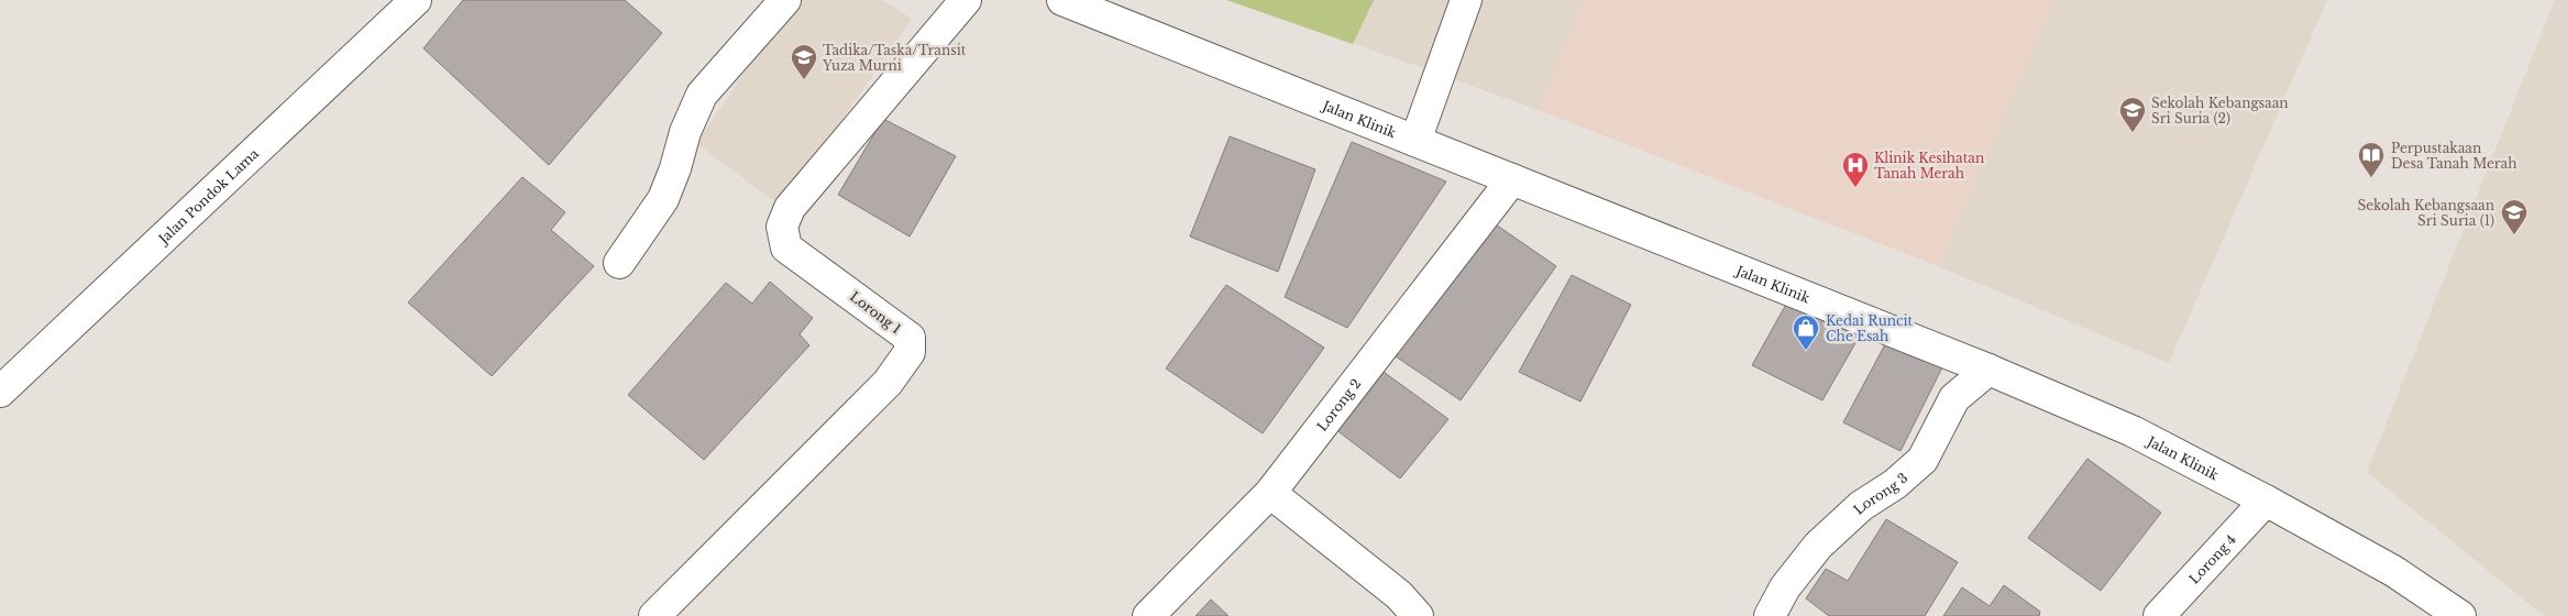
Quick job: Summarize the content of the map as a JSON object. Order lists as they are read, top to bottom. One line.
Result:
{"streets":{"street":["Jalan Klinik","Jalan Pondok Lama","Lorong 1","Lorong 2","Lorong 3","Lorong 4"]},"crossings":[["Jalan Klinik","Lorong 2"],["Jalan Klinik","Lorong 3"],["Jalan Klinik","Lorong 4"]],"places":{"school or university":["Tadika/Taska/Transit Yuza Murni","Sekolah Kebangsaan Sri Suria (2)","Sekolah Kebangsaan Sri Suria (1)"],"library":["Perpustakaan Desa Tanah Merah"],"hospital":["Klinik Kesihatan Tanah Merah"],"shop":["Kedai Runcit Che Esah"]}}
